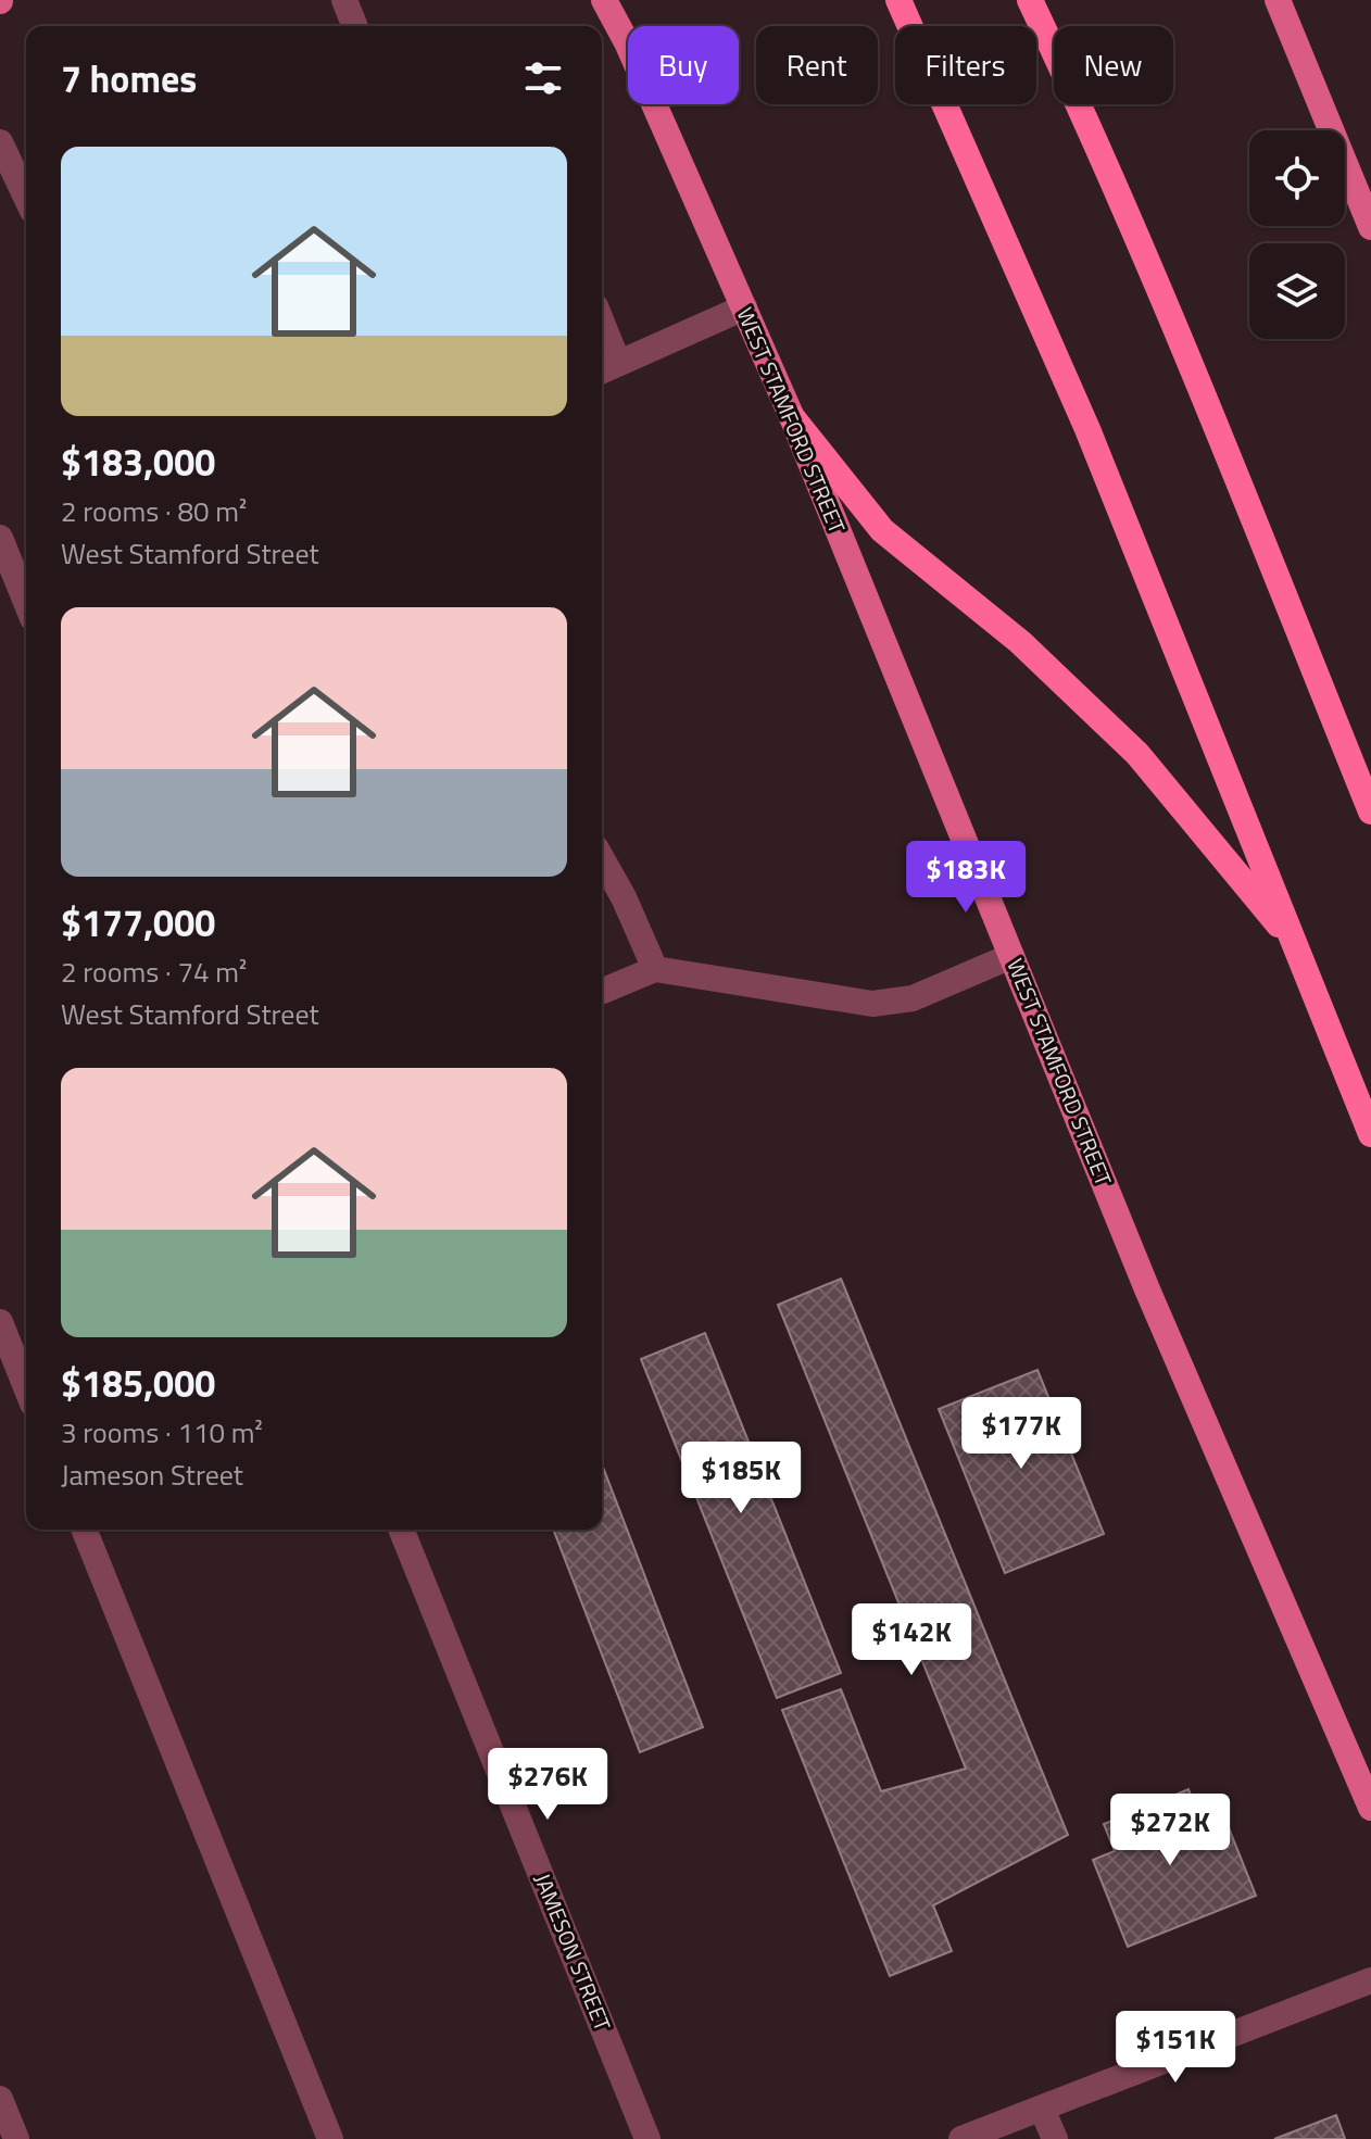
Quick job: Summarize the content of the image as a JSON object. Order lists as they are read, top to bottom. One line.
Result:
{"streets":{"main road":["WEST STAMFORD STREET"],"street":["JAMESON STREET"]},"page":{"chip":["Buy","Rent","Filters","New"],"heading":"7 homes","list":[{"name":"$183,000","note":"2 rooms · 80 m² · West Stamford Street"},{"name":"$177,000","note":"2 rooms · 74 m² · West Stamford Street"},{"name":"$185,000","note":"3 rooms · 110 m² · Jameson Street"}],"price":["$183K","$177K","$185K","$142K","$276K","$272K","$151K"]}}
